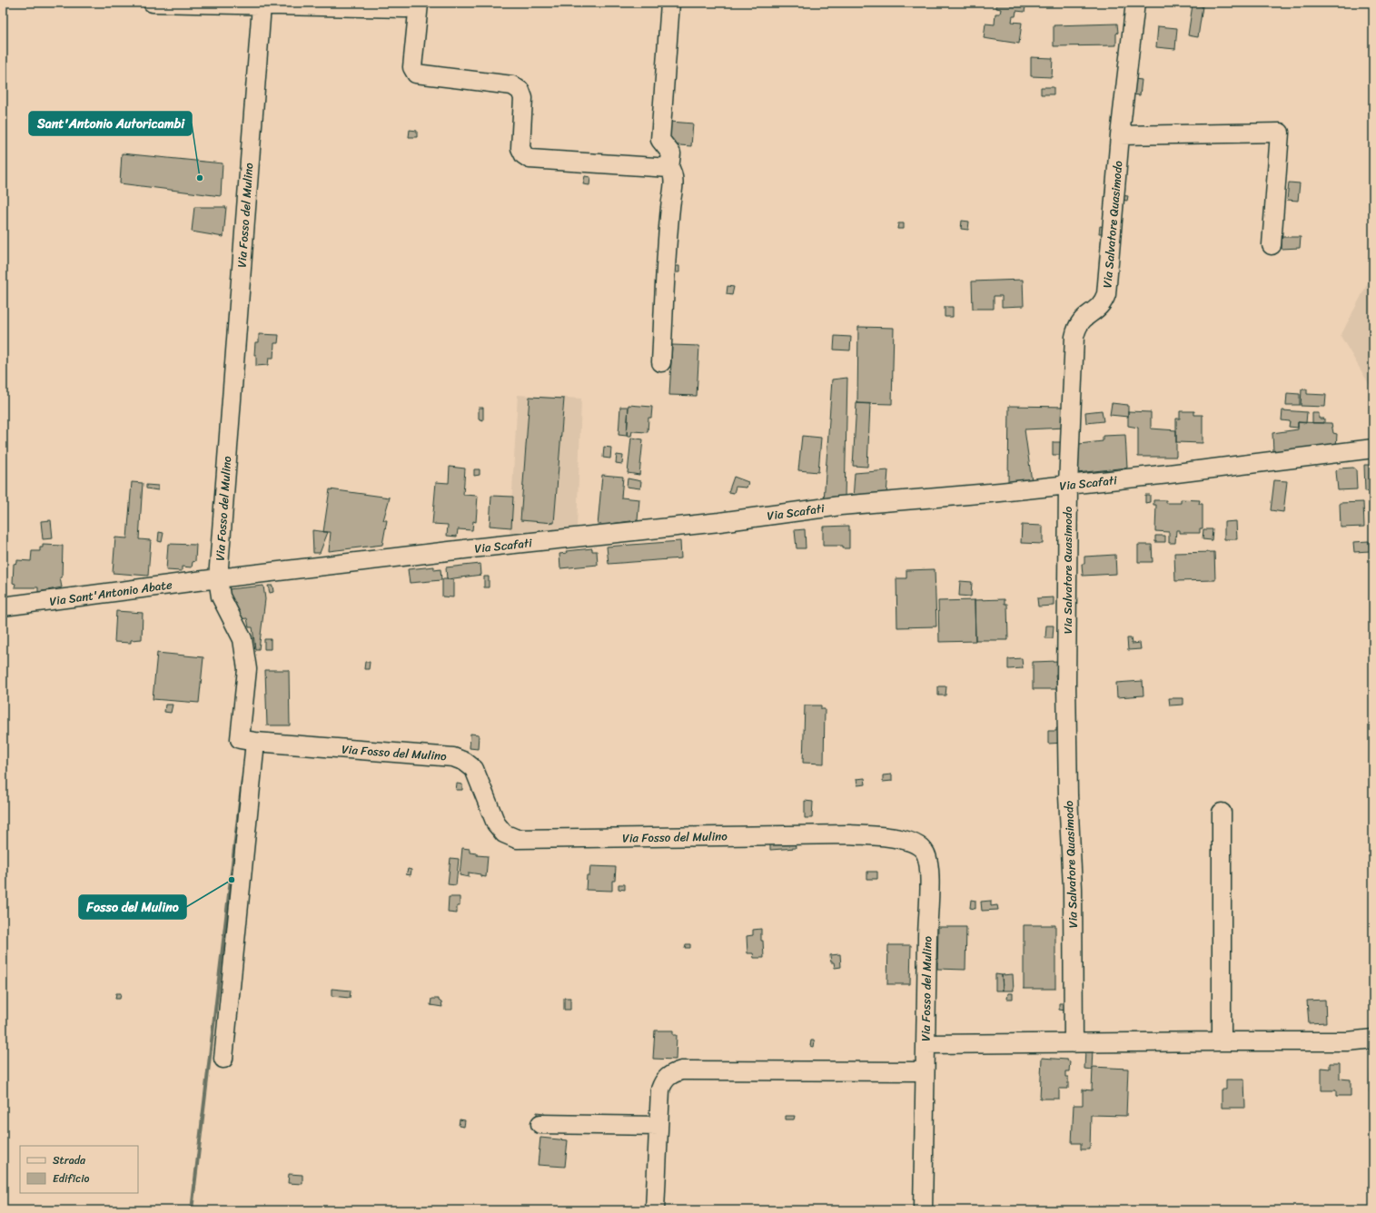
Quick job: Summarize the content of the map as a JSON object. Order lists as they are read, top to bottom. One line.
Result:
{"streets":{"street":["Via Fosso del Mulino","Via Salvatore Quasimodo","Via Scafati","Via Sant'Antonio Abate"]},"crossings":[["Via Fosso del Mulino","Via Scafati"],["Via Fosso del Mulino","Via Sant'Antonio Abate"],["Via Salvatore Quasimodo","Via Scafati"],["Via Scafati","Via Sant'Antonio Abate"]],"places":["Sant'Antonio Autoricambi","Fosso del Mulino"],"legend":["Strada","Edificio"]}
